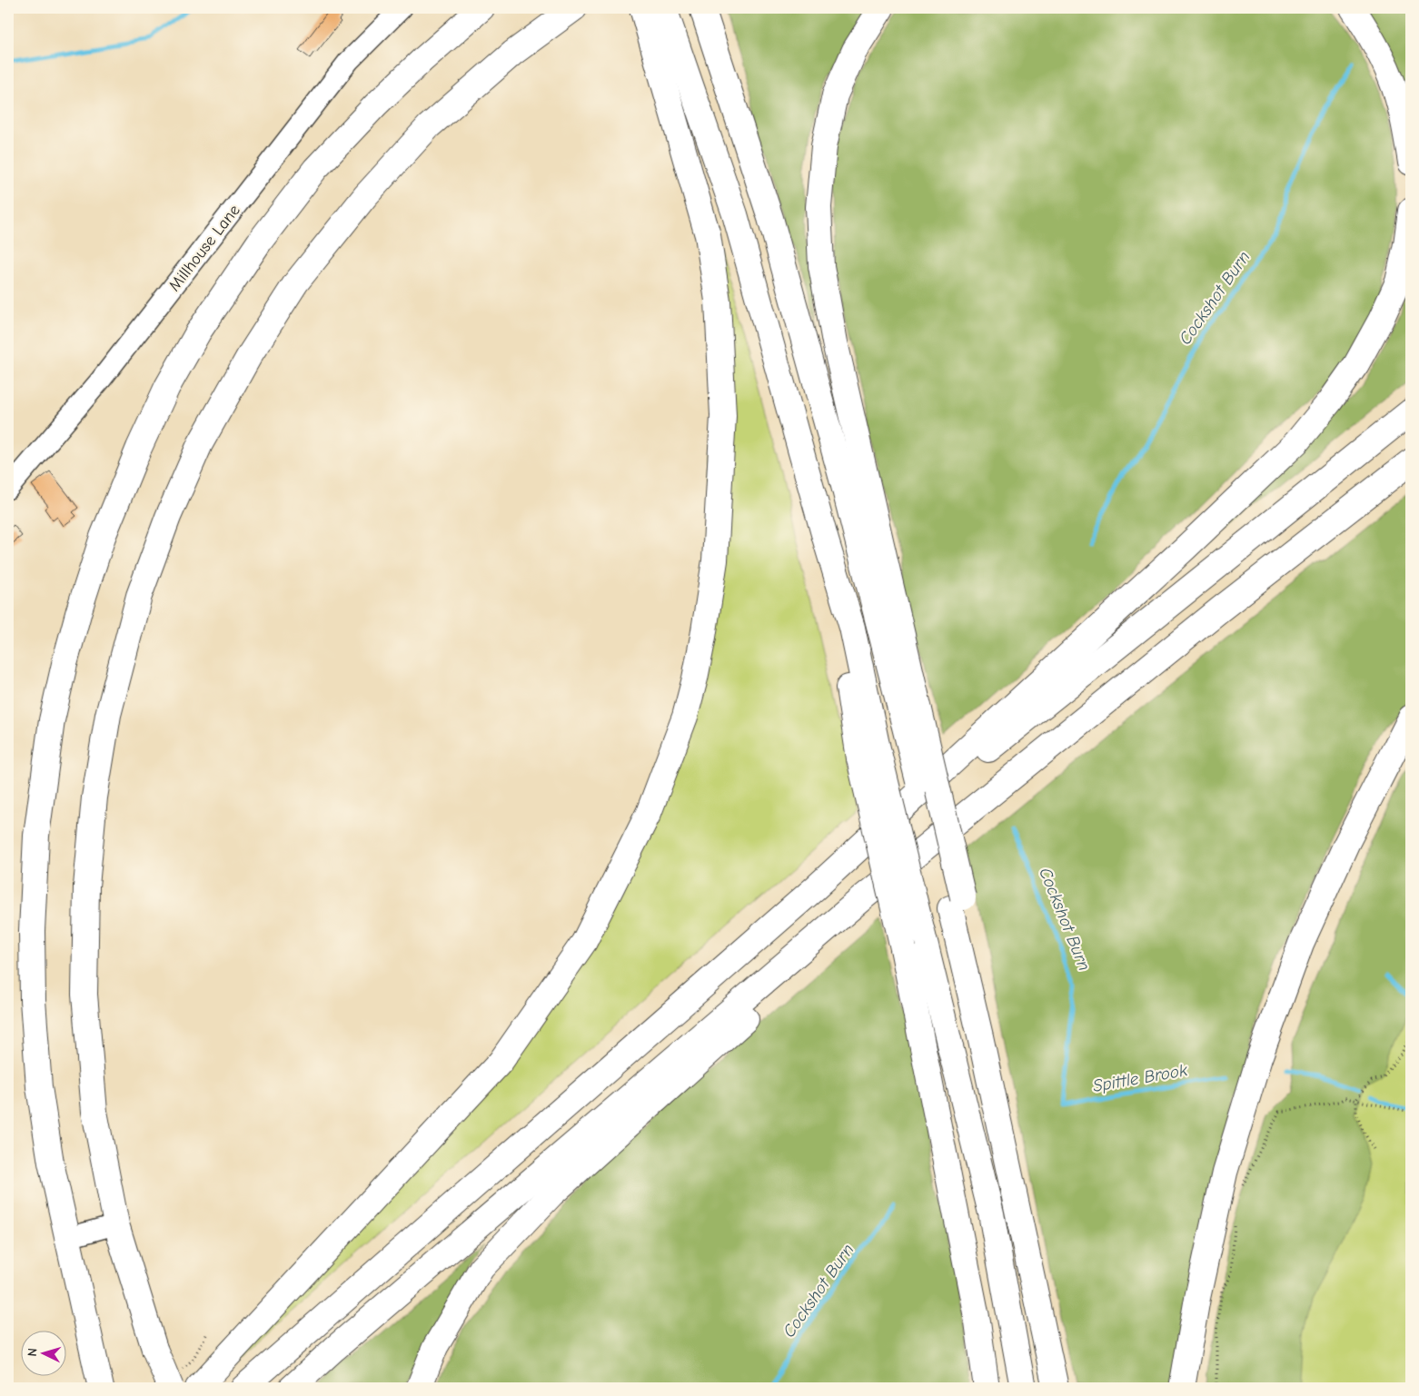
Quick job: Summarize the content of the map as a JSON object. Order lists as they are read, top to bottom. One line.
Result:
{"streets":{"street":["Millhouse Lane"]},"water":["Cockshot Burn","Spittle Brook"],"north":"left"}
